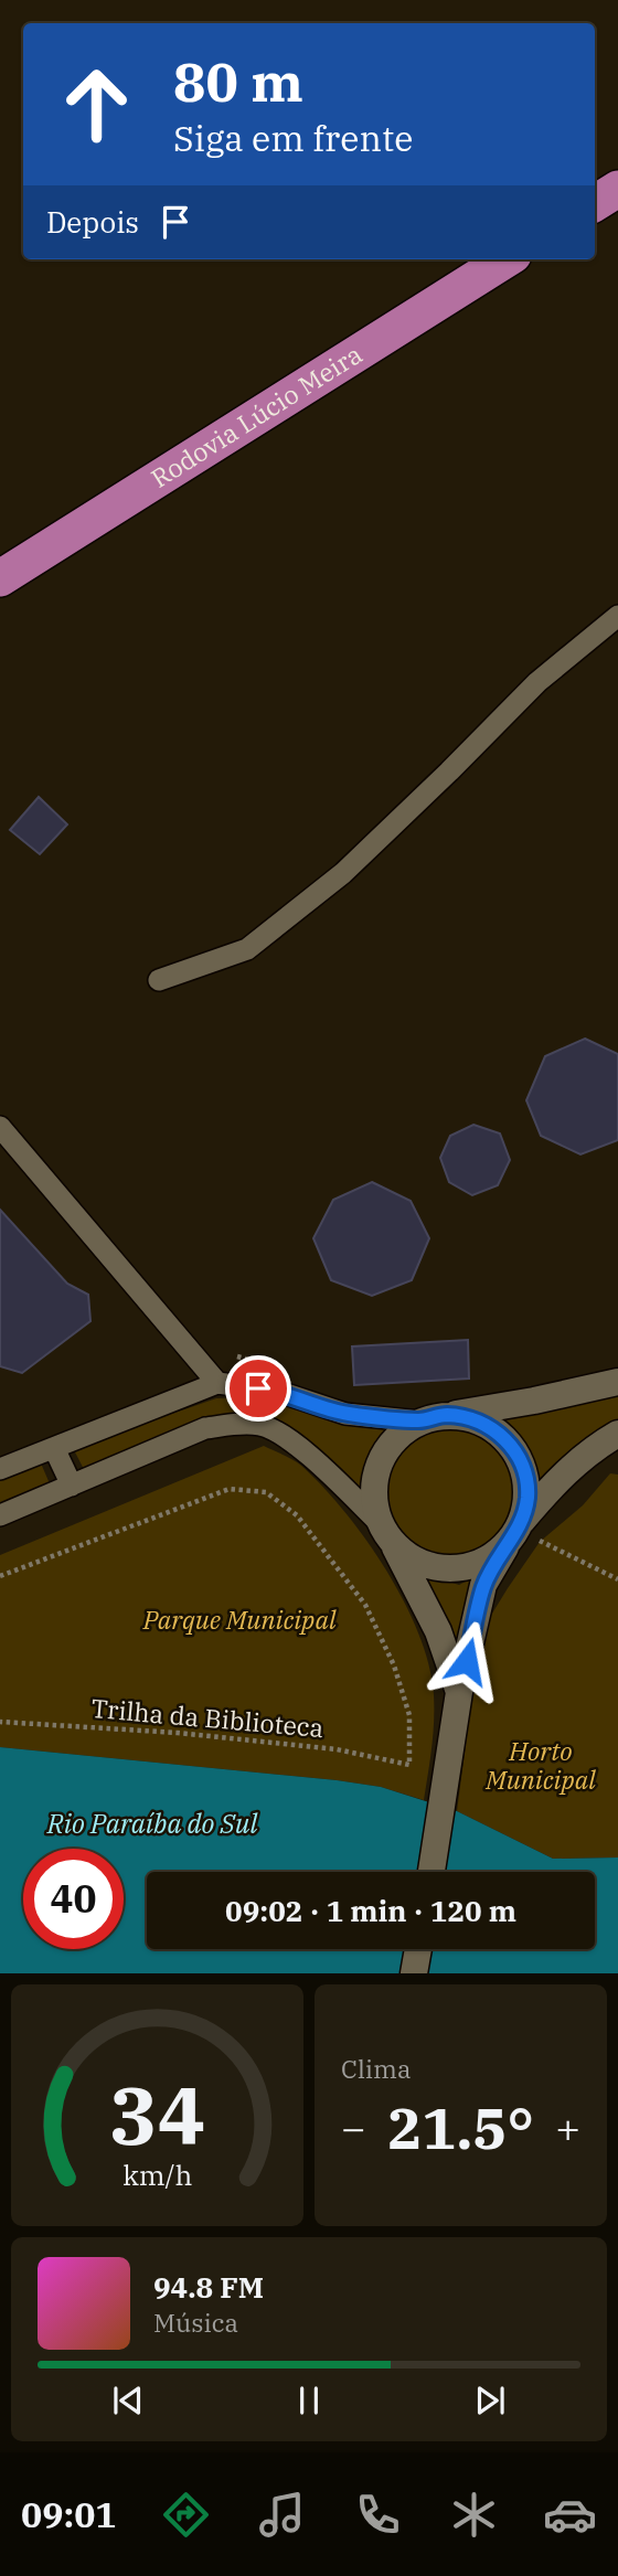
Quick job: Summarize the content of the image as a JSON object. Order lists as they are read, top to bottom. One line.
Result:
{"streets":{"highway":["Rodovia Lúcio Meira"],"path":["Trilha da Biblioteca"]},"water":["Rio Paraíba do Sul"],"parks":["Parque Municipal","Horto Municipal"],"page":{"turn":["80 m","Siga em frente"],"then":"Depois","limit":"40","trip":"09:02 · 1 min · 120 m","tile":"Clima","heat":["−","21.5°","+"],"song":["94.8 FM","Música"],"tabs":"09:01","gauge":["34","km/h"]}}
